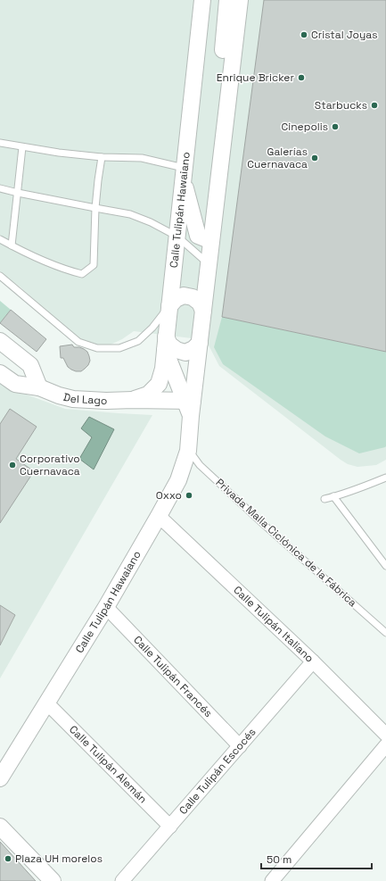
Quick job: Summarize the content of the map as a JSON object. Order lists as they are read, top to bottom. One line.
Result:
{"streets":{"street":["Calle Tulipán Hawaiano","Del Lago","Calle Tulipán Italiano","Calle Tulipán Francés","Calle Tulipán Alemán","Calle Tulipán Escocés"],"lane":["Privada Malla Ciclónica de la Fábrica"]},"crossings":[["Calle Tulipán Hawaiano","Del Lago"],["Calle Tulipán Hawaiano","Privada Malla Ciclónica de la Fábrica"],["Calle Tulipán Hawaiano","Calle Tulipán Italiano"],["Calle Tulipán Hawaiano","Calle Tulipán Francés"],["Calle Tulipán Hawaiano","Calle Tulipán Alemán"],["Calle Tulipán Italiano","Calle Tulipán Escocés"],["Calle Tulipán Francés","Calle Tulipán Escocés"],["Calle Tulipán Alemán","Calle Tulipán Escocés"]],"places":["Cristal Joyas","Enrique Bricker","Starbucks","Cinepolis","Galerías Cuernavaca","Corporativo Cuernavaca","Oxxo","Plaza UH morelos"],"scale_bar":"50 m"}
